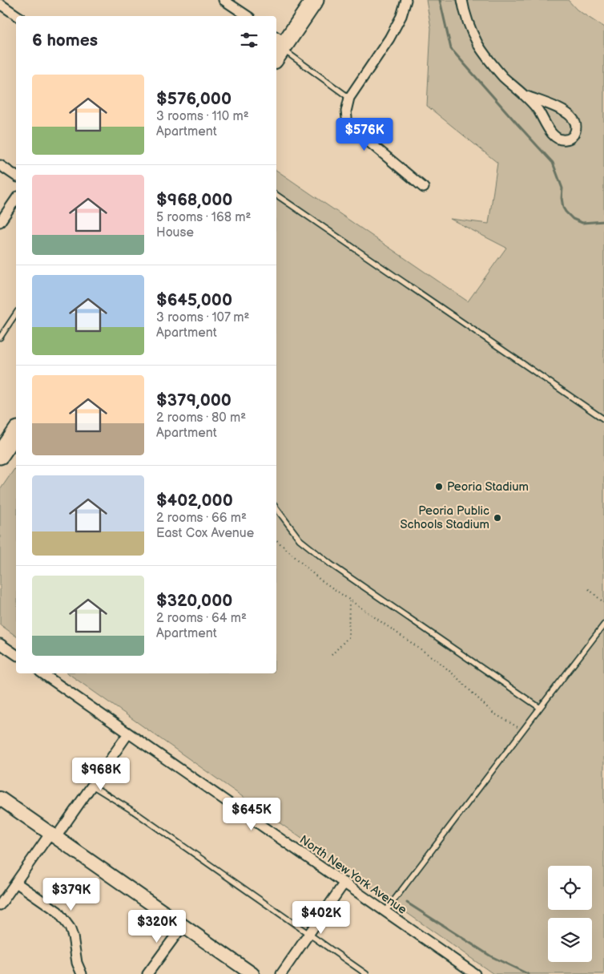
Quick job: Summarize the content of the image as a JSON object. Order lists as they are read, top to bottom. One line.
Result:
{"streets":{"street":["North New York Avenue"]},"places":["Peoria Stadium","Peoria Public Schools Stadium"],"page":{"heading":"6 homes","list":[{"name":"$576,000","note":"3 rooms · 110 m² · Apartment"},{"name":"$968,000","note":"5 rooms · 168 m² · House"},{"name":"$645,000","note":"3 rooms · 107 m² · Apartment"},{"name":"$379,000","note":"2 rooms · 80 m² · Apartment"},{"name":"$402,000","note":"2 rooms · 66 m² · East Cox Avenue"},{"name":"$320,000","note":"2 rooms · 64 m² · Apartment"}],"price":["$576K","$968K","$645K","$379K","$402K","$320K"]}}
